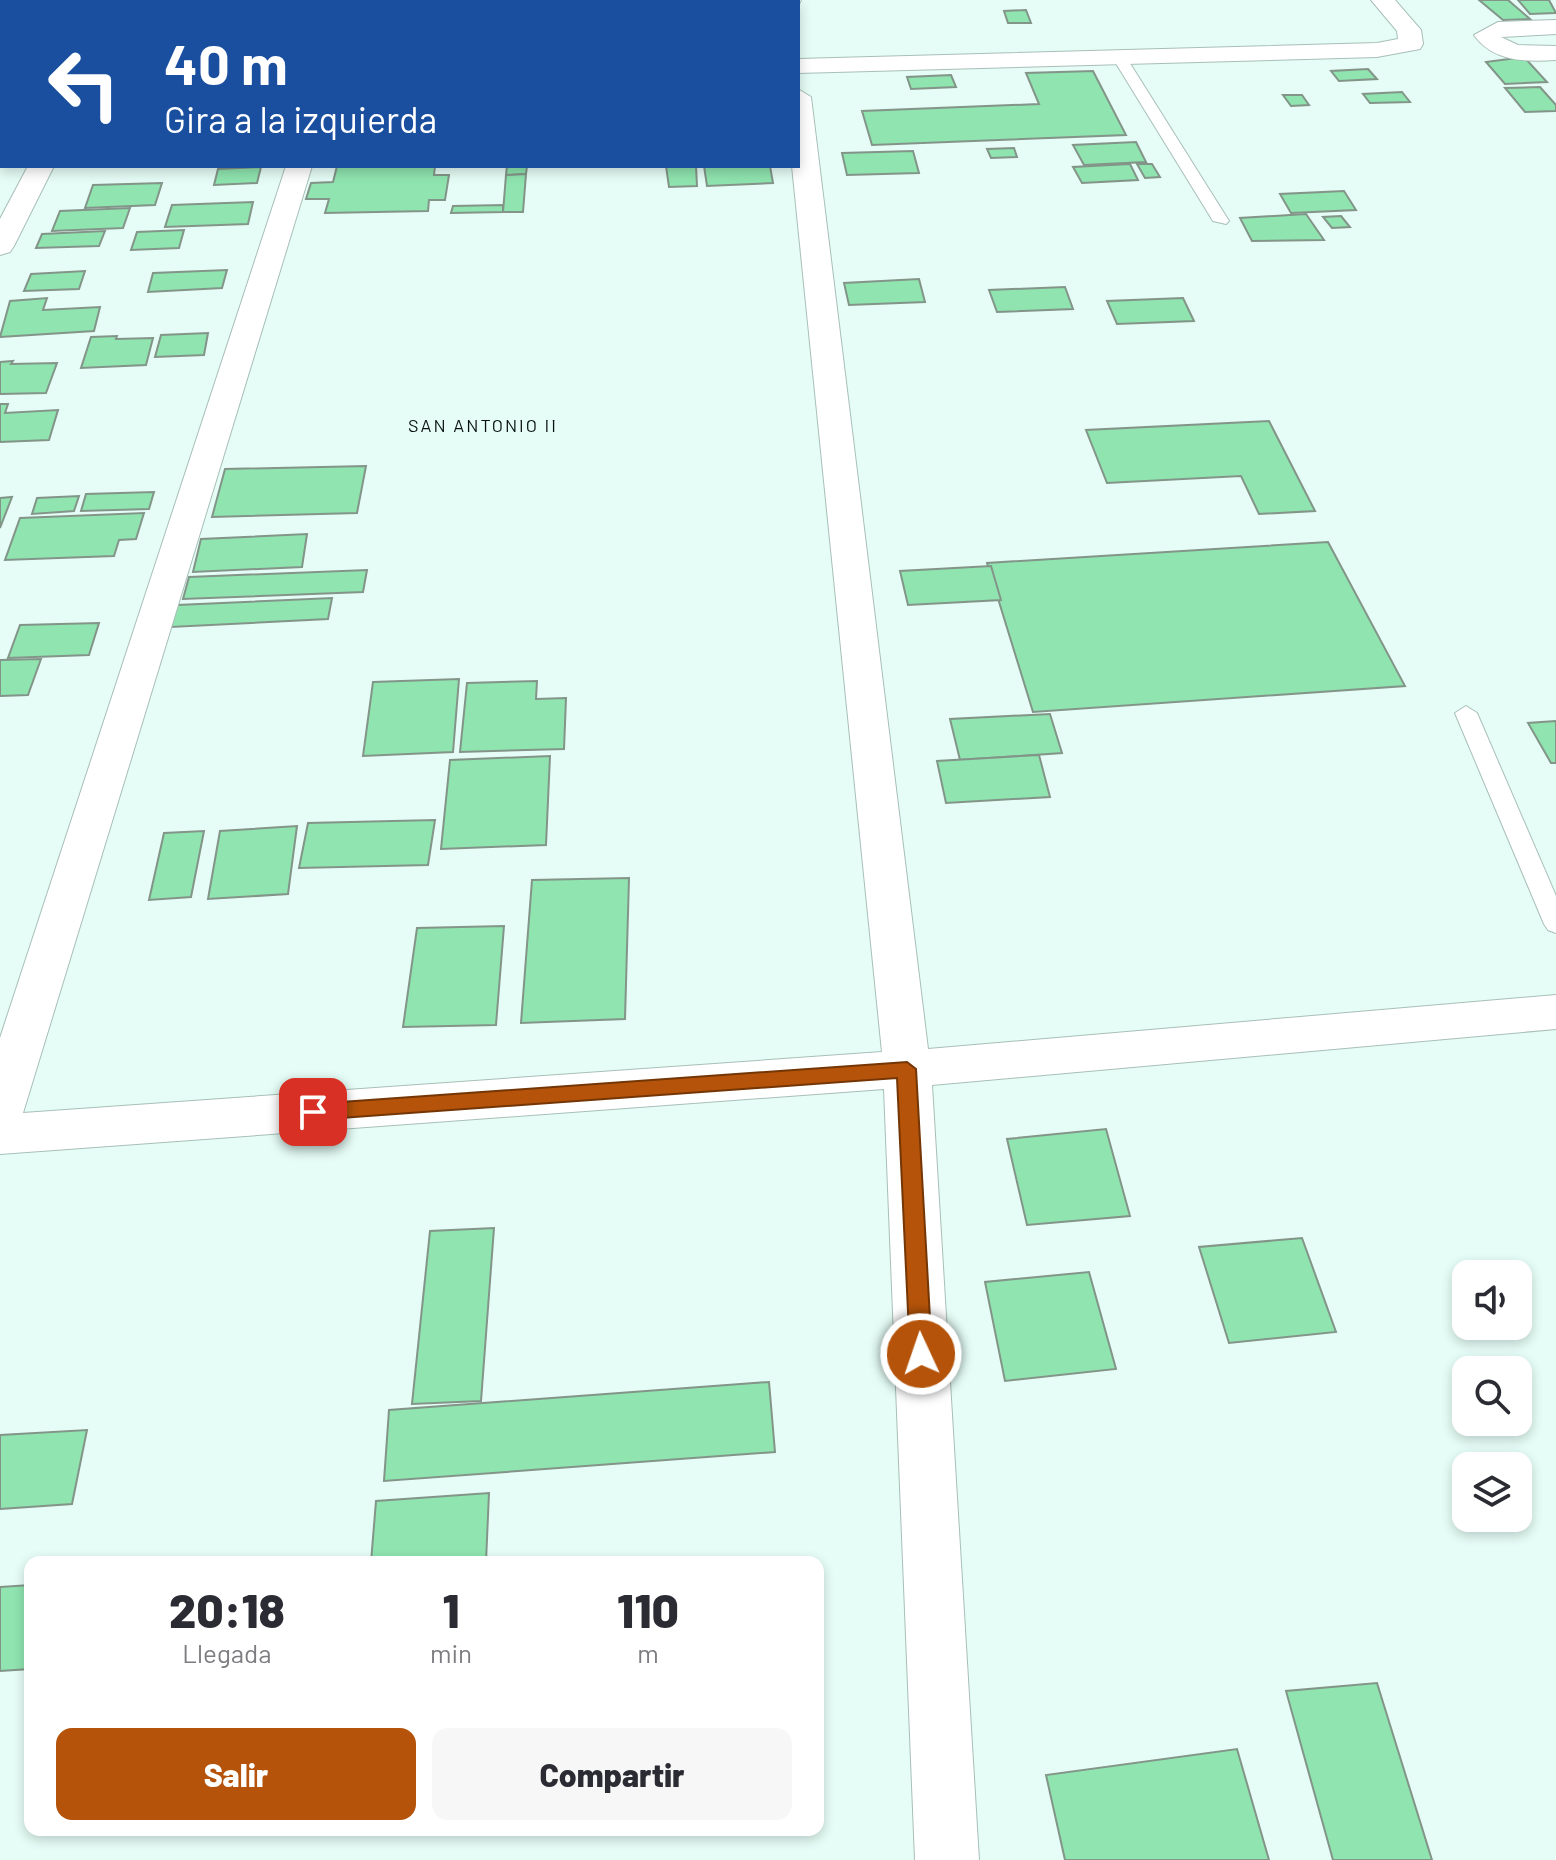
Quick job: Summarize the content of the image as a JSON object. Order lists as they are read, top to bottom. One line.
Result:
{"districts":["SAN ANTONIO II"],"page":{"turn":["40 m","Gira a la izquierda"],"eta":["20:18","Llegada","1","min","110","m"],"buttons":["Salir","Compartir"]}}
